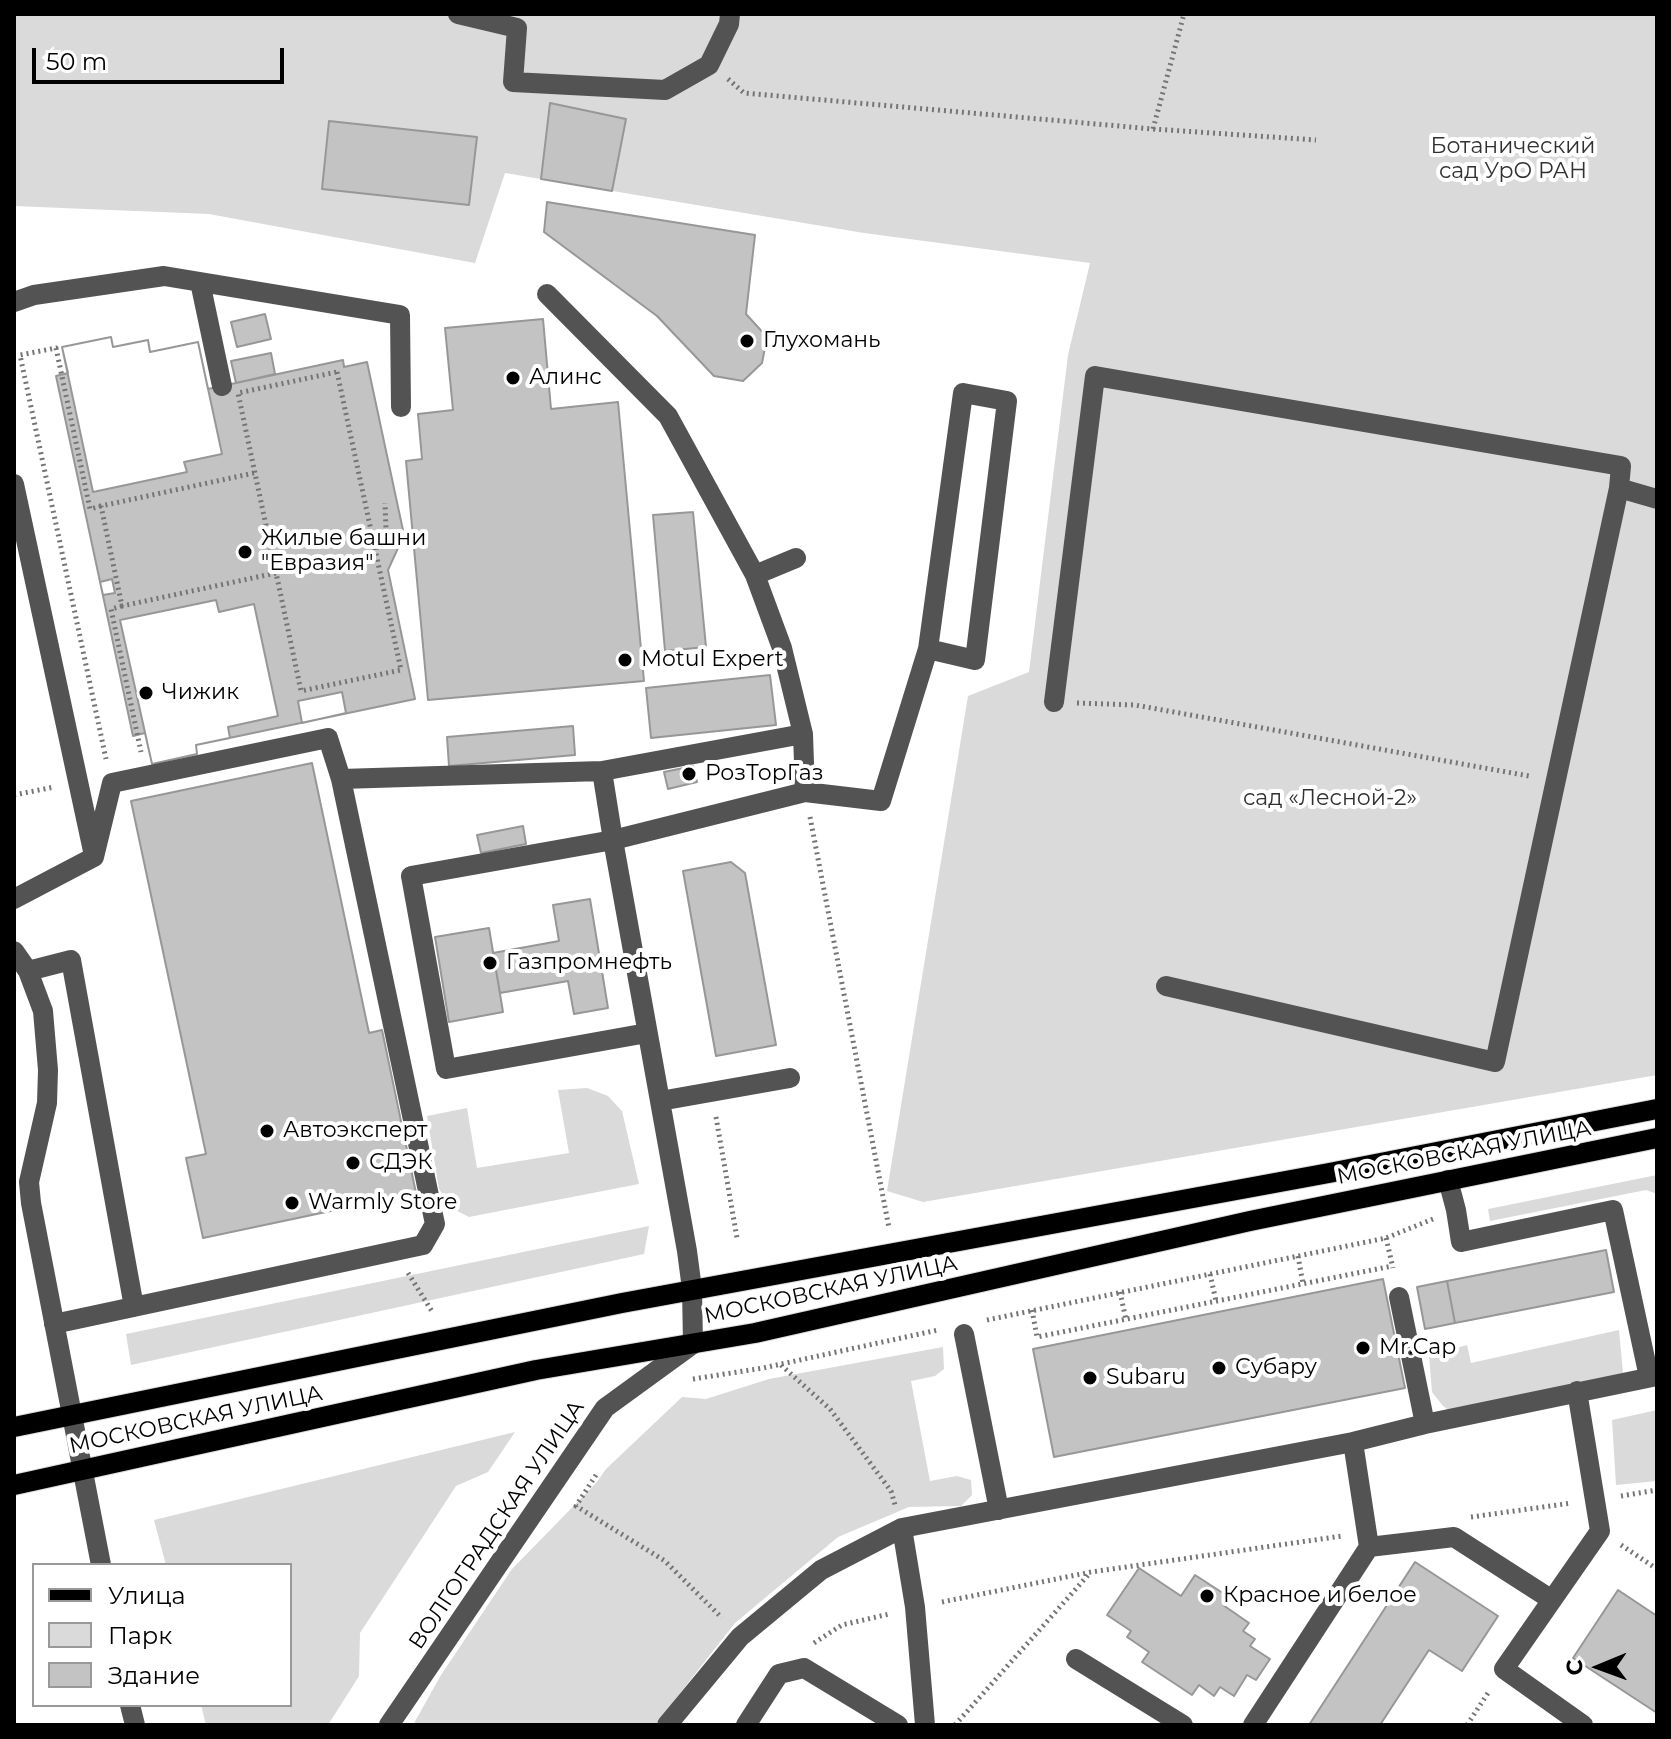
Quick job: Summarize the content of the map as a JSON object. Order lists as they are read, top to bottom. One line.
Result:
{"streets":{"main road":["МОСКОВСКАЯ УЛИЦА"],"street":["ВОЛГОГРАДСКАЯ УЛИЦА"]},"crossings":[["МОСКОВСКАЯ УЛИЦА","ВОЛГОГРАДСКАЯ УЛИЦА"]],"parks":["Ботанический сад УрО РАН","сад «Лесной-2»"],"places":["Глухомань","Алинс","Жилые башни \"Евразия\"","Motul Expert","Чижик","РозТорГаз","Газпромнефть","Автоэксперт","СДЭК","Warmly Store","Mr.Cap","Субару","Subaru","Красное и белое"],"legend":["Улица","Парк","Здание"],"scale_bar":"50 m","north":"left"}
